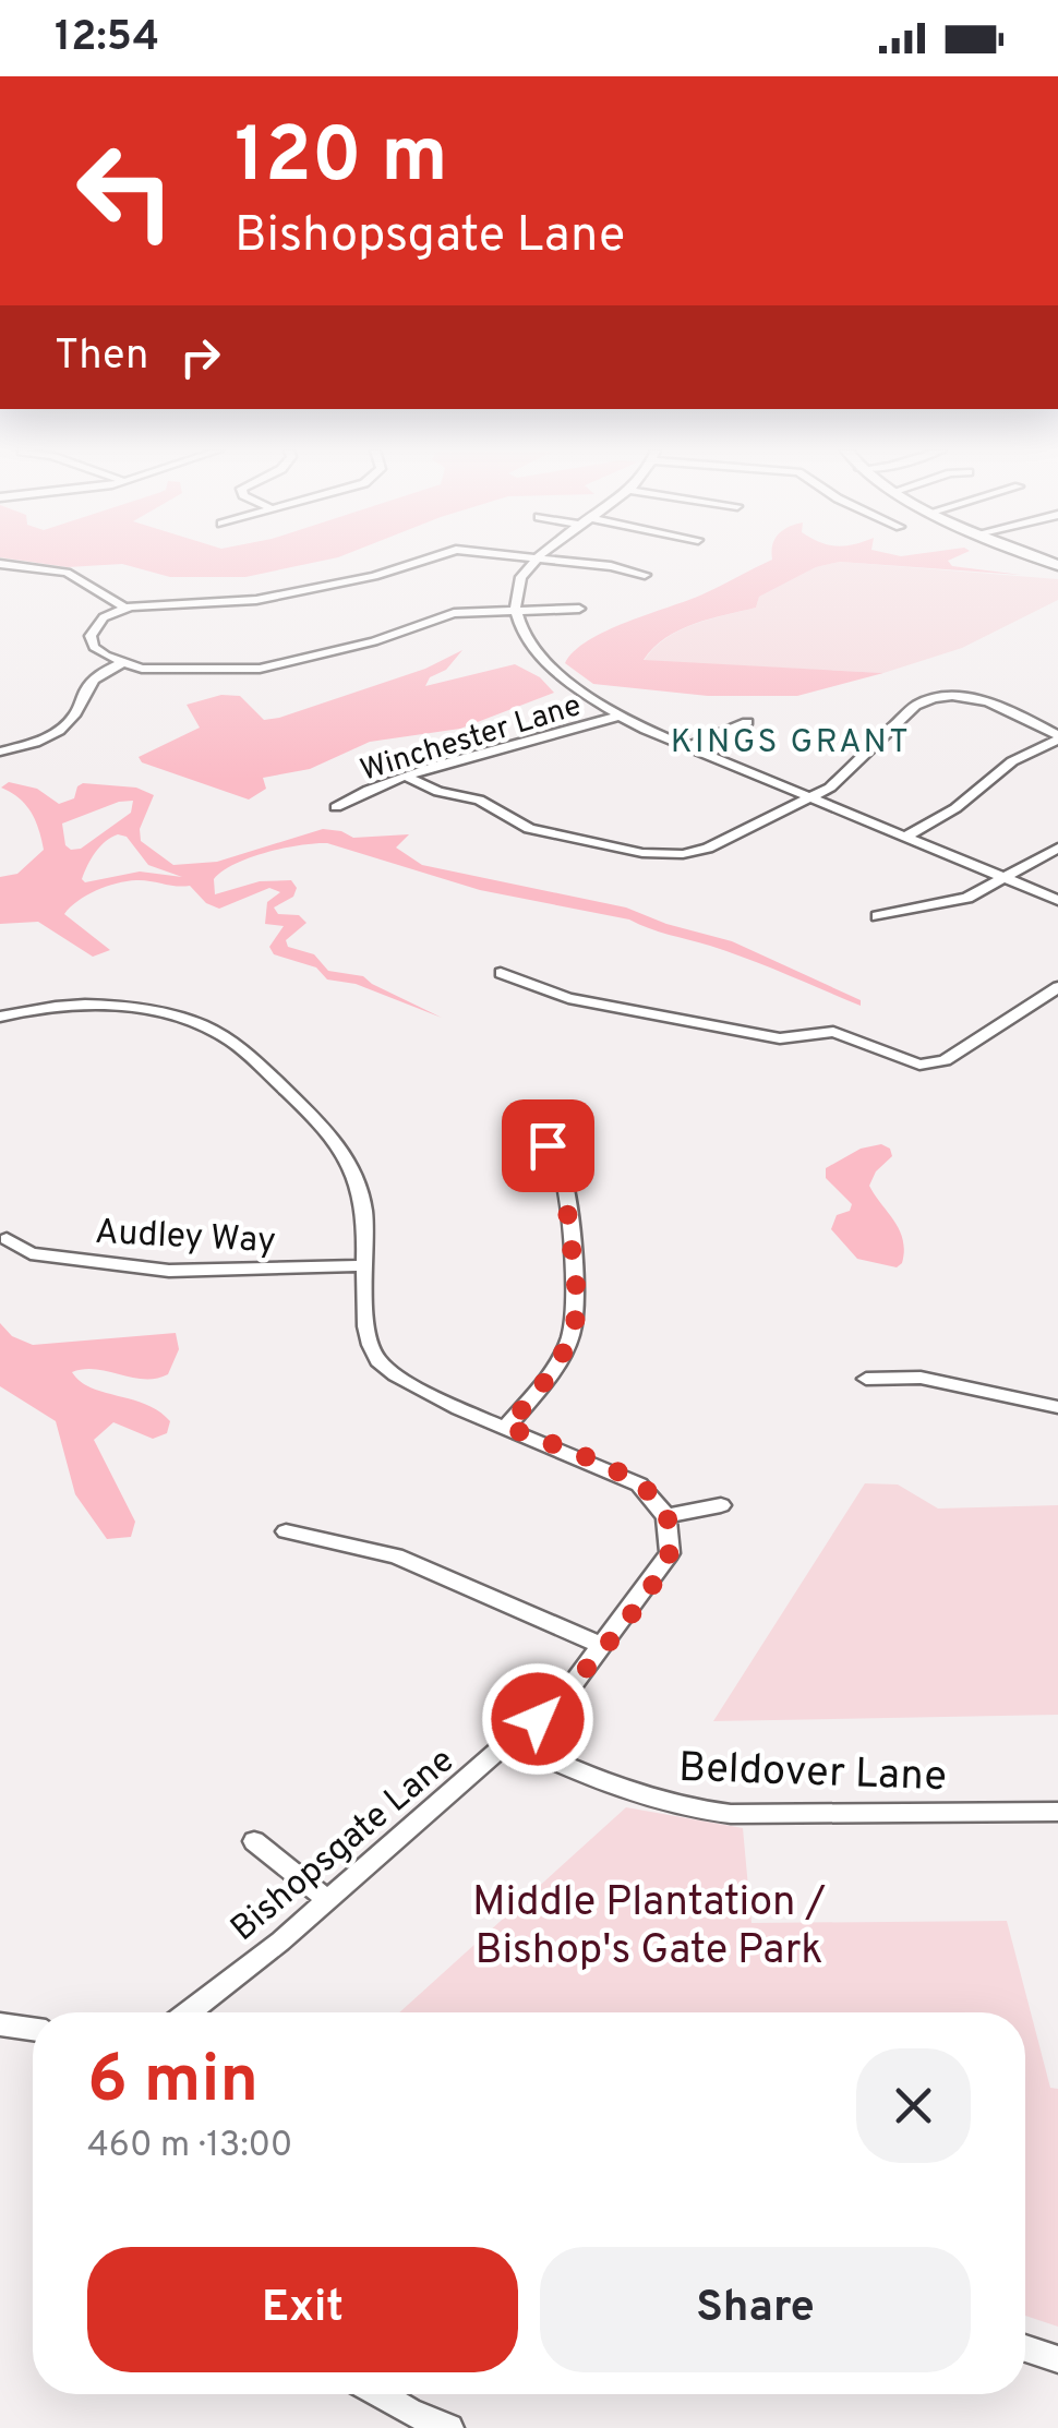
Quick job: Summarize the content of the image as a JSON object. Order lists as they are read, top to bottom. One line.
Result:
{"streets":{"street":["Winchester Lane","Audley Way","Beldover Lane","Bishopsgate Lane"]},"crossings":[["Beldover Lane","Bishopsgate Lane"]],"districts":["KINGS GRANT"],"parks":["Middle Plantation / Bishop's Gate Park"],"page":{"status":"12:54","turn":["120 m","Bishopsgate Lane"],"then":"Then","heading":["6 min","460 m · 13:00"],"buttons":["Exit","Share"]}}
